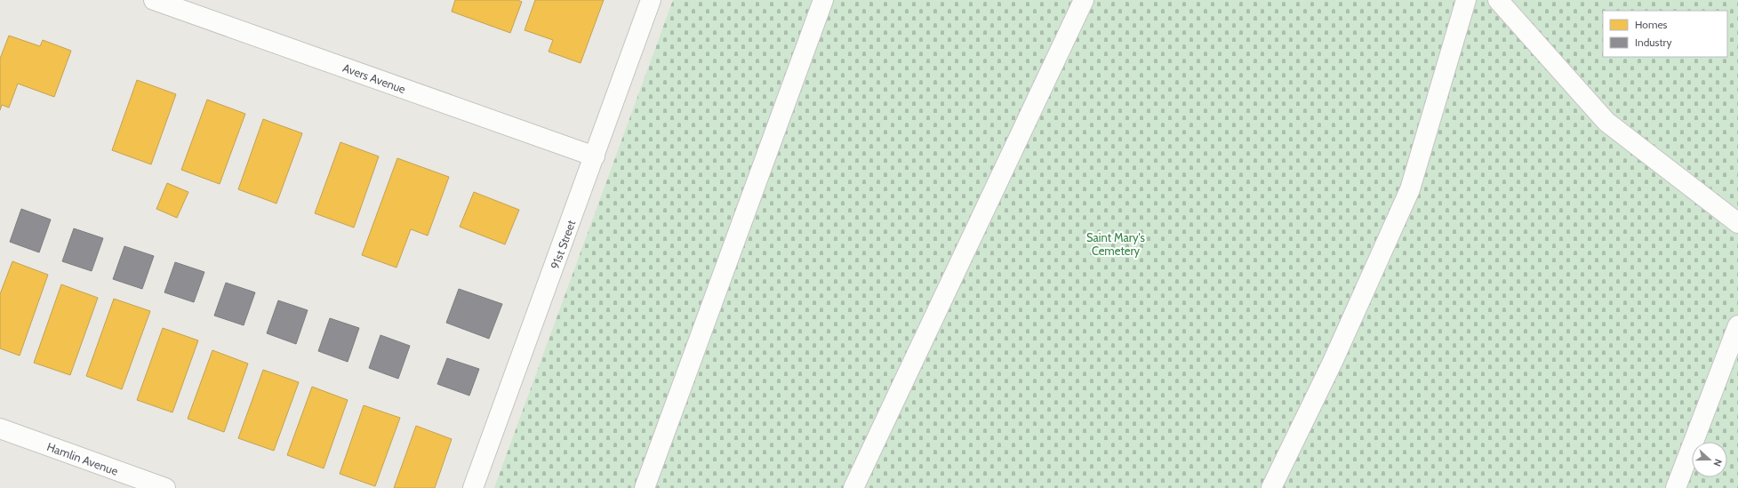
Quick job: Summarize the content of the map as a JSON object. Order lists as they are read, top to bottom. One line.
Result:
{"streets":{"street":["Avers Avenue","91st Street","Hamlin Avenue"]},"crossings":[["Avers Avenue","91st Street"]],"parks":["Saint Mary's Cemetery"],"legend":["Homes","Industry"],"north":"right"}
